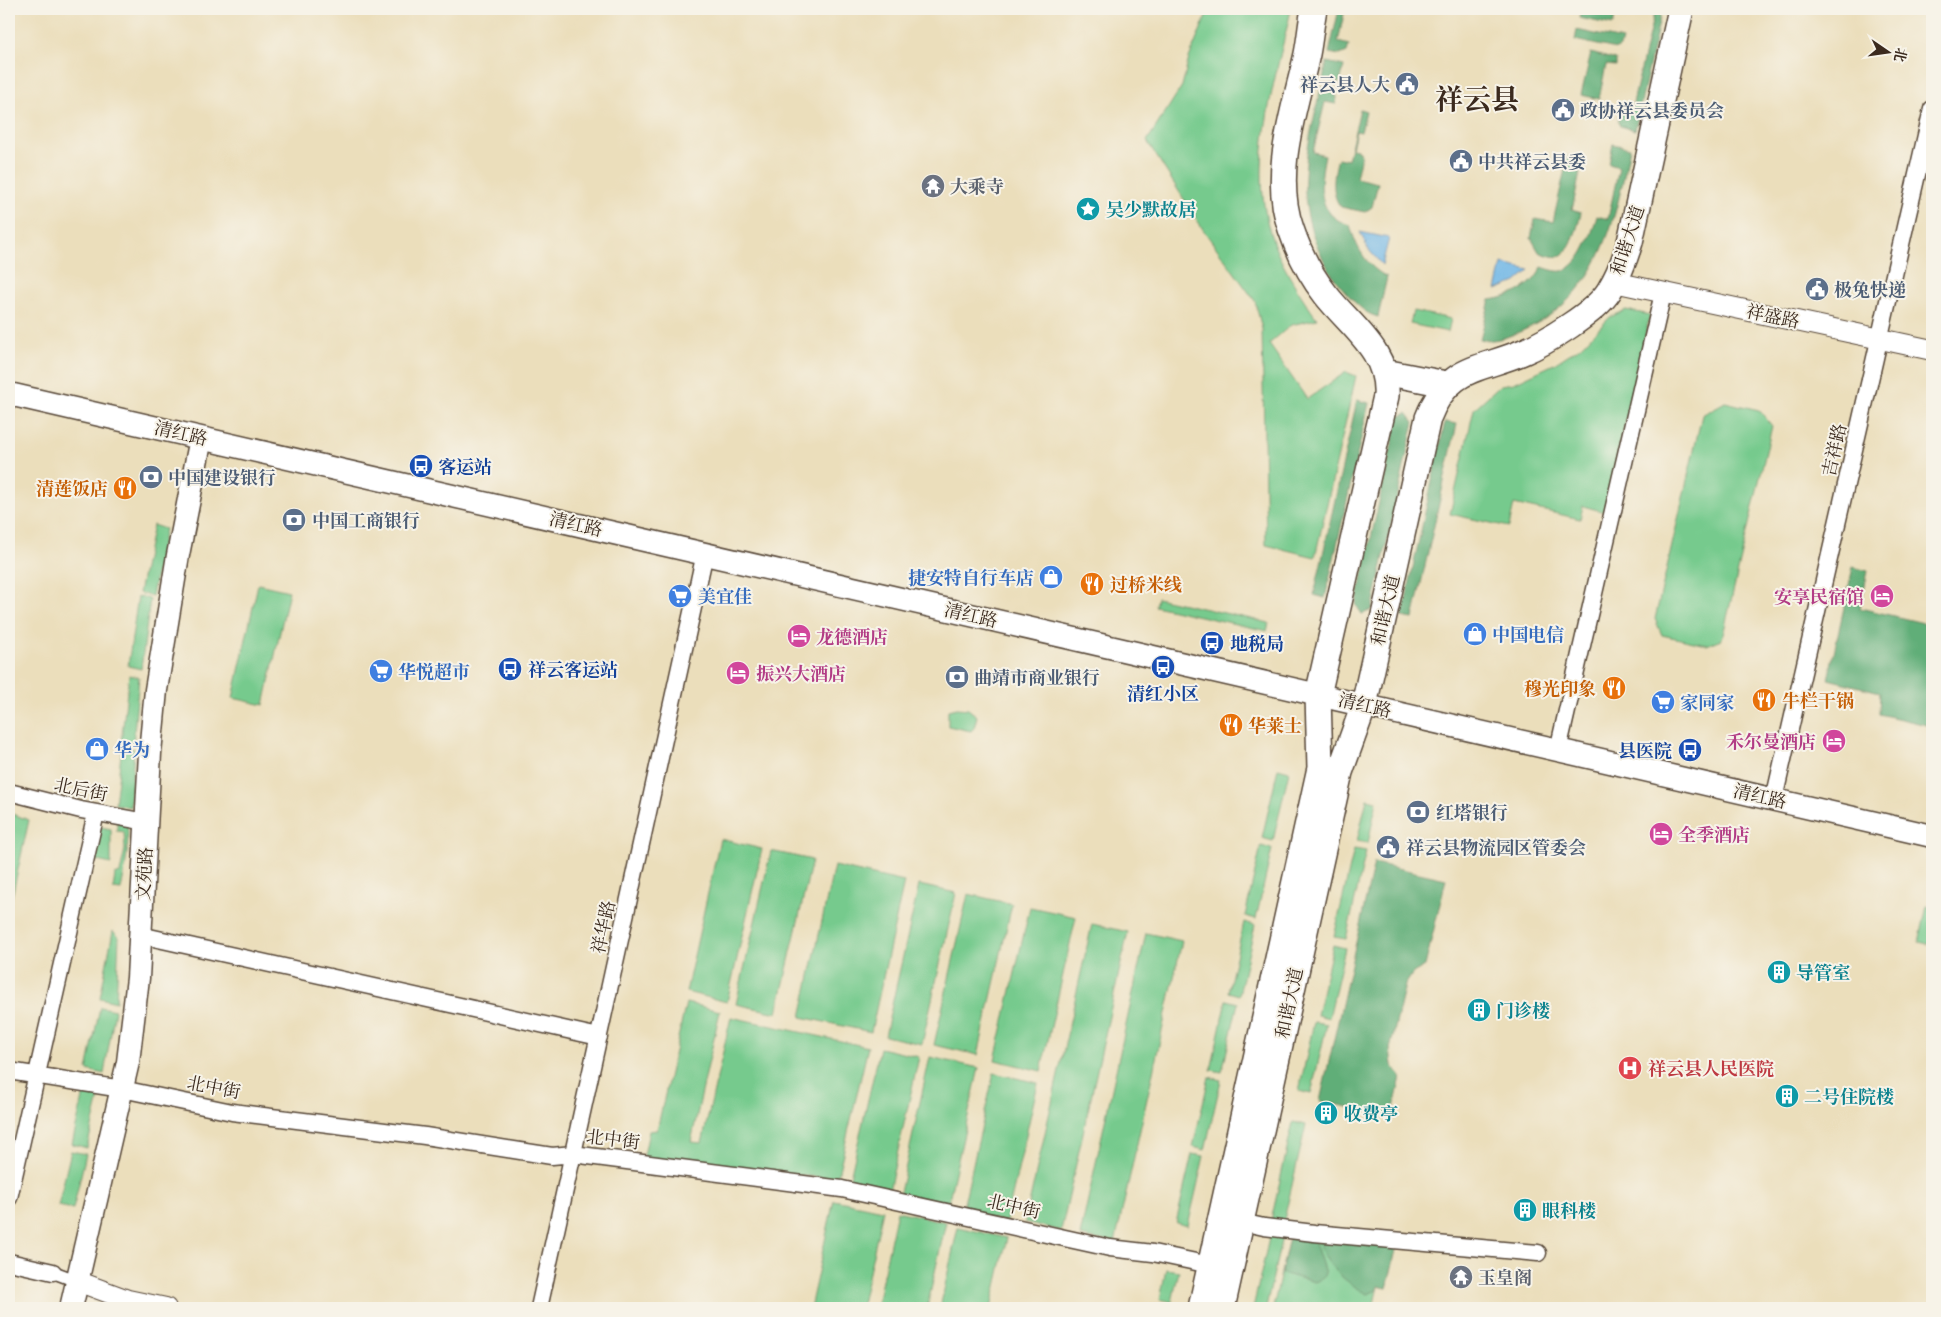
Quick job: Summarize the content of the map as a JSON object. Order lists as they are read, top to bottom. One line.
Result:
{"streets":{"main road":["和谐大道","清红路","文苑路"],"street":["祥盛路","吉祥路","北后街","祥华路","北中街"]},"crossings":[["和谐大道","祥盛路"],["和谐大道","清红路"],["和谐大道","北中街"],["祥盛路","吉祥路"],["清红路","吉祥路"],["清红路","文苑路"],["清红路","祥华路"],["北后街","文苑路"],["文苑路","北中街"],["祥华路","北中街"]],"districts":["祥云县"],"places":{"public building":["祥云县人大","政协祥云县委员会","中共祥云县委","极兔快递","祥云县物流园区管委会"],"temple":["大乘寺","玉皇阁"],"place":["吴少默故居"],"bus stop":["客运站","地税局","清红小区","祥云客运站","县医院"],"bank":["中国建设银行","中国工商银行","曲靖市商业银行","红塔银行"],"restaurant":["清莲饭店","过桥米线","穆光印象","牛栏干锅","华莱士"],"shop":["捷安特自行车店","中国电信","华为"],"supermarket":["美宜佳","华悦超市","家同家"],"hotel":["安享民宿馆","龙德酒店","振兴大酒店","禾尔曼酒店","全季酒店"],"building":["导管室","门诊楼","二号住院楼","收费亭","眼科楼"],"hospital":["祥云县人民医院"]},"north":"right"}
